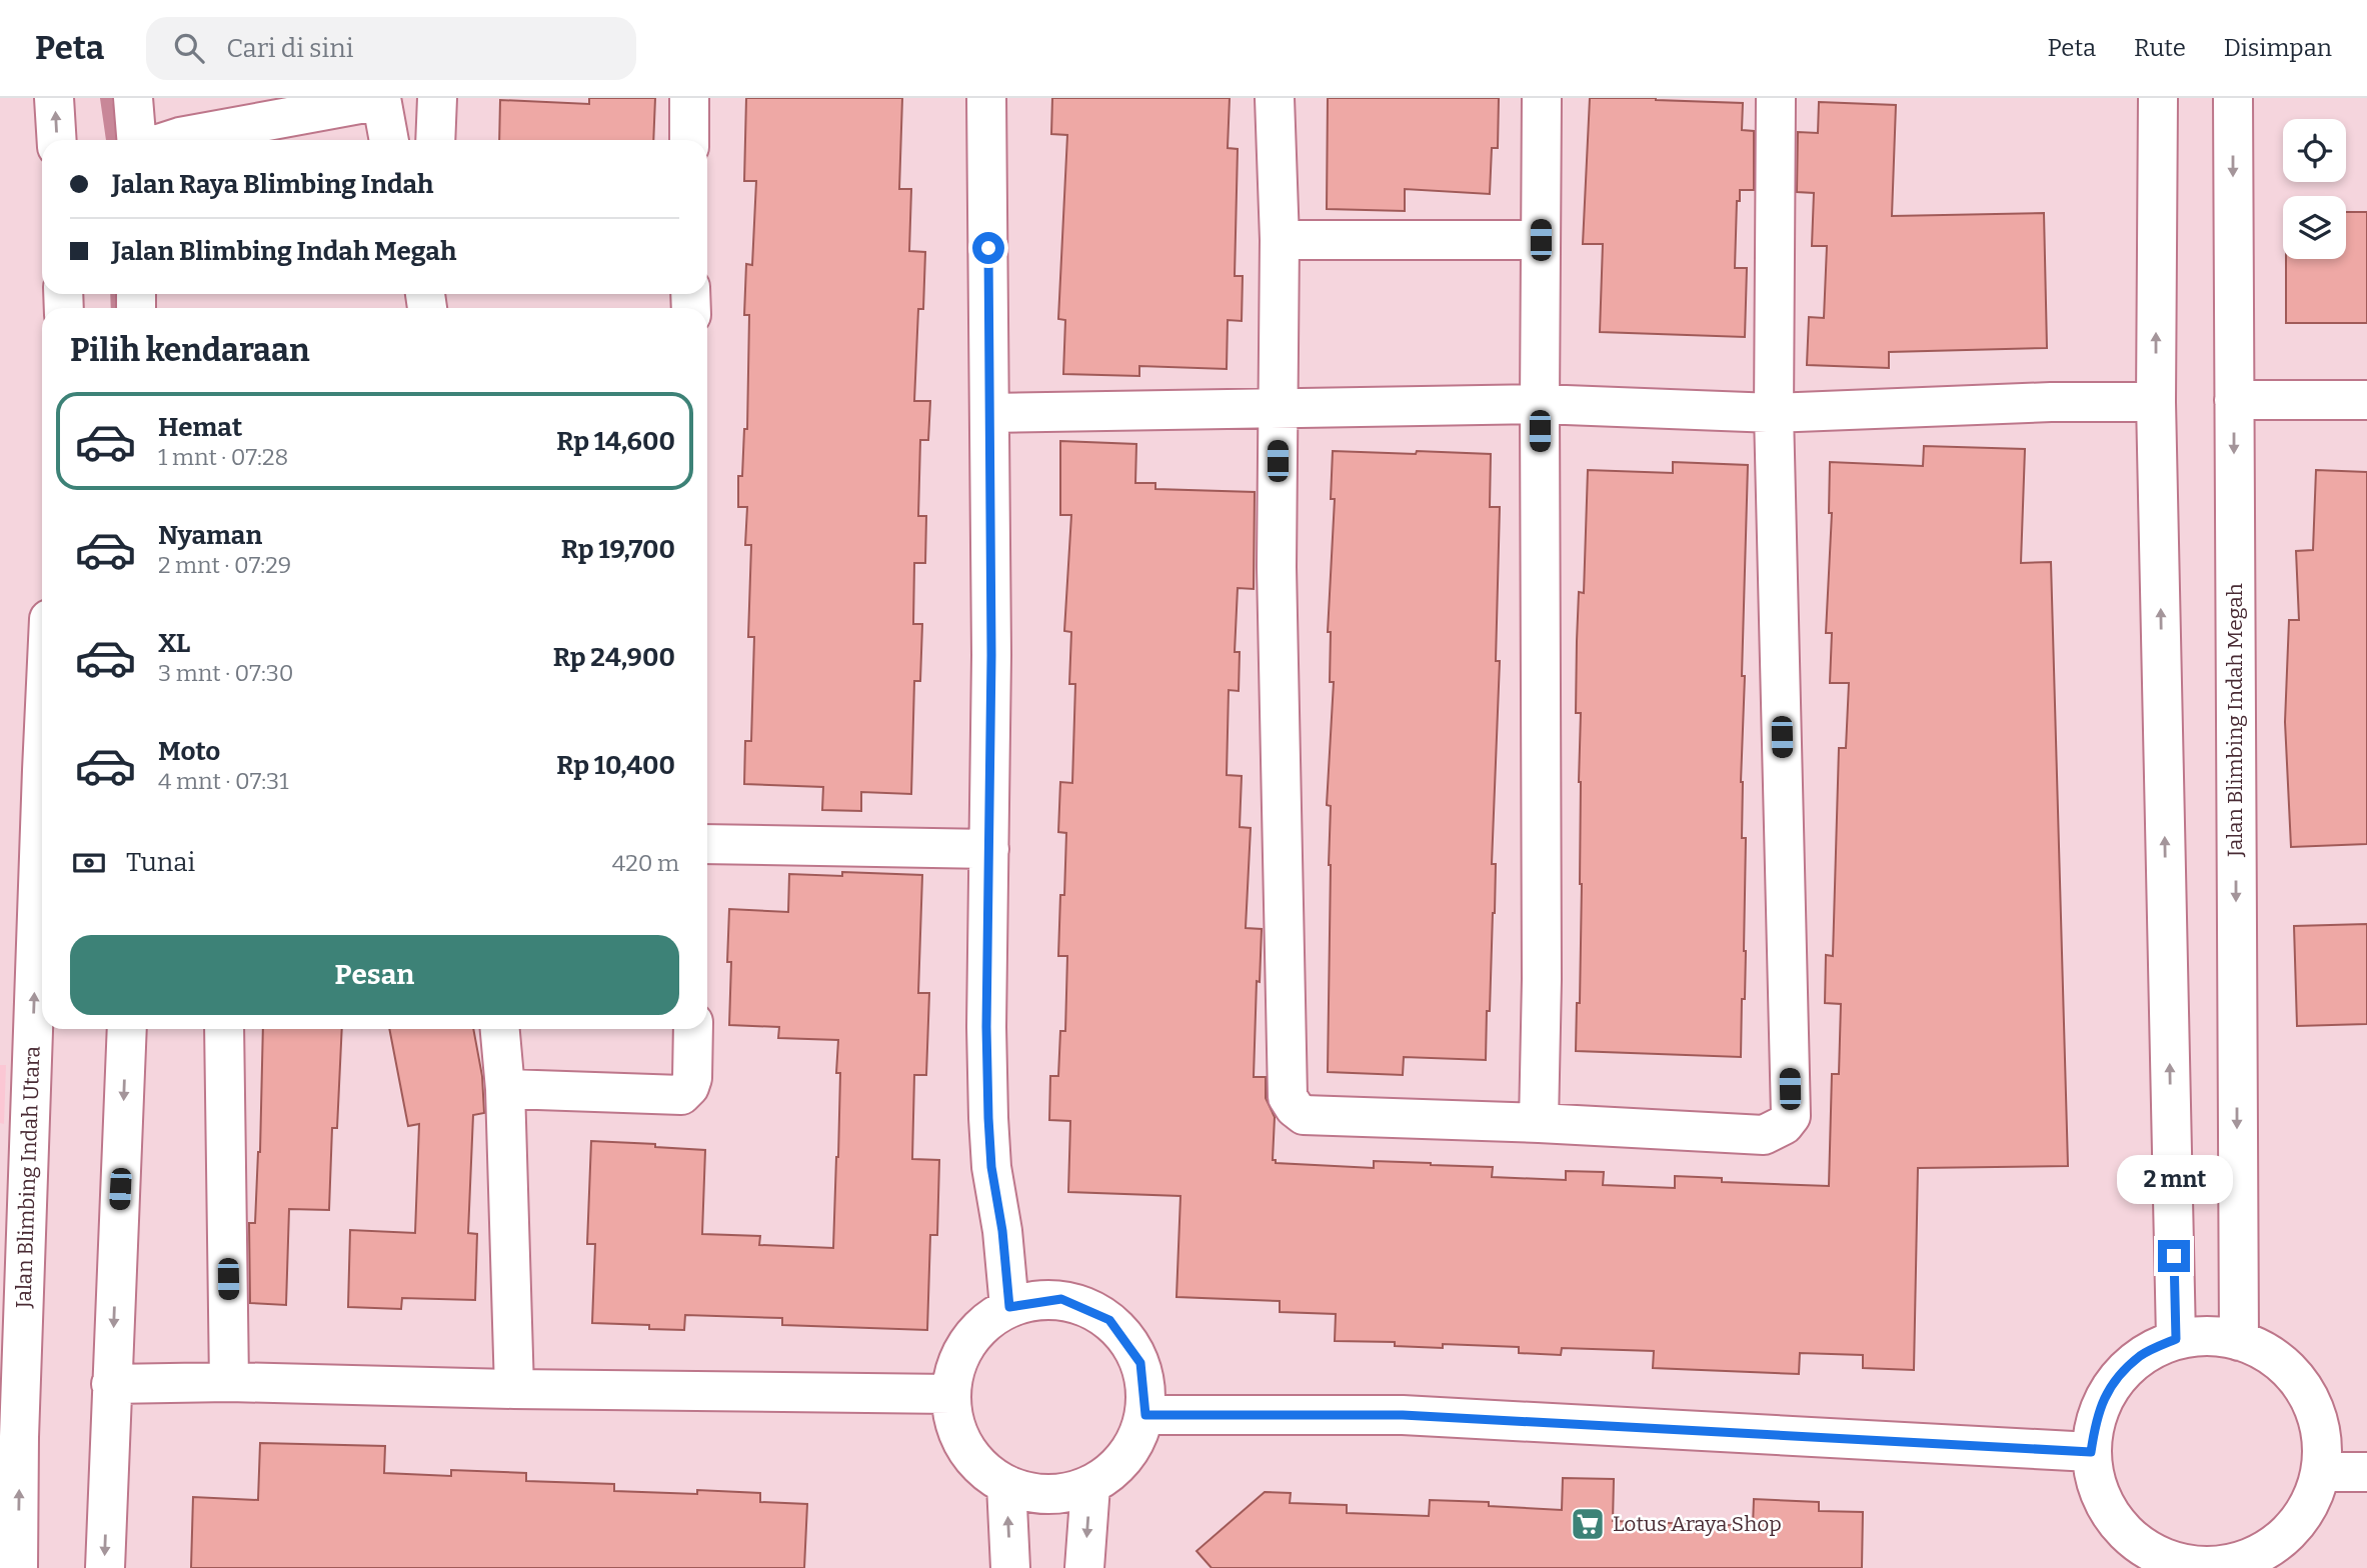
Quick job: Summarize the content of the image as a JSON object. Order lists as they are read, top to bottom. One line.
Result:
{"streets":{"street":["Jalan Blimbing Indah Megah","Jalan Blimbing Indah Utara"]},"places":{"supermarket":["Lotus Araya Shop"]},"page":{"header":"Peta","search":"Cari di sini","nav":["Peta","Rute","Disimpan"],"banner":["Jalan Raya Blimbing Indah","Jalan Blimbing Indah Megah"],"heading":"Pilih kendaraan","list":[{"name":"Hemat","note":"1 mnt · 07:28","value":"Rp 14,600"},{"name":"Nyaman","note":"2 mnt · 07:29","value":"Rp 19,700"},{"name":"XL","note":"3 mnt · 07:30","value":"Rp 24,900"},{"name":"Moto","note":"4 mnt · 07:31","value":"Rp 10,400"}],"pay":["Tunai","420 m"],"buttons":"Pesan","bubble":"2 mnt"}}
